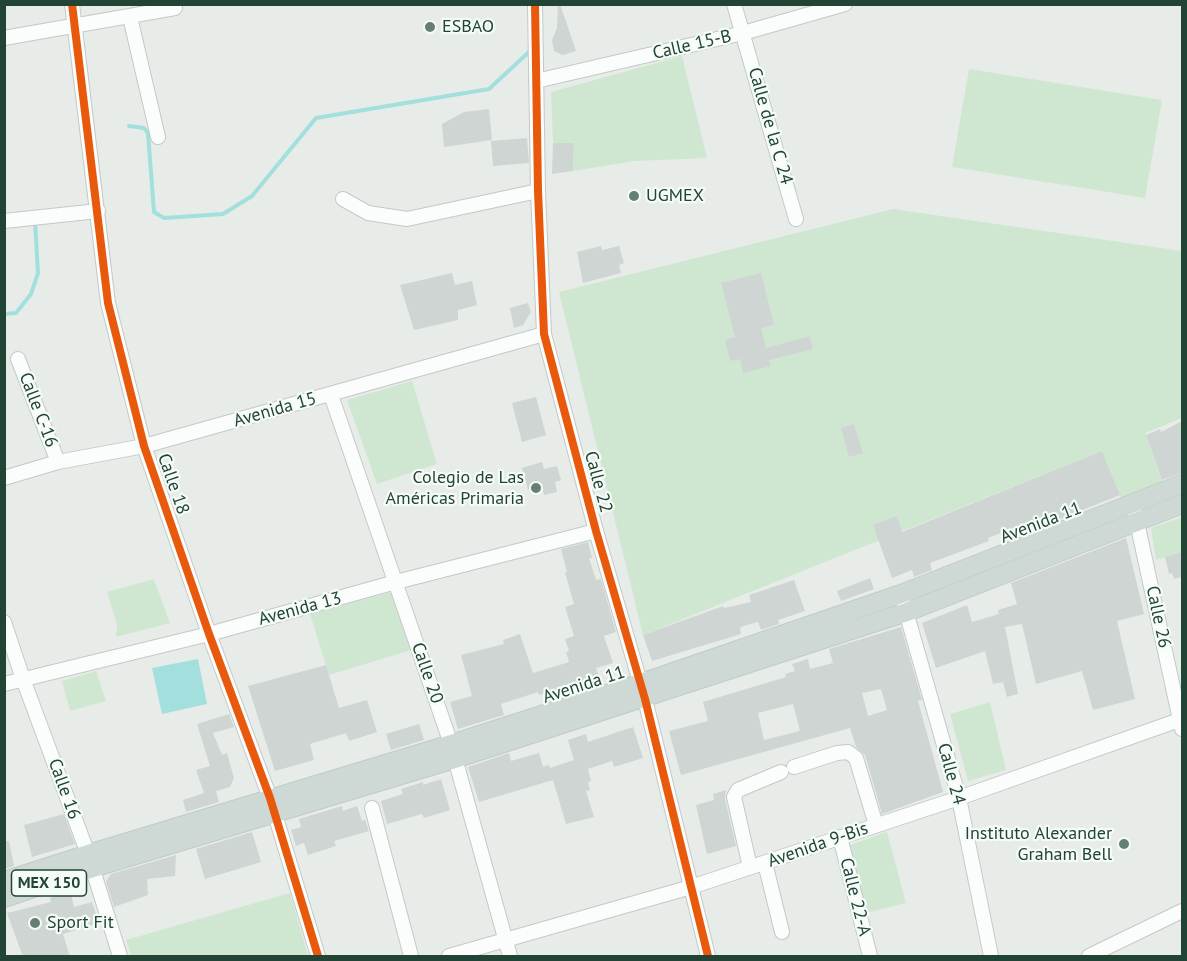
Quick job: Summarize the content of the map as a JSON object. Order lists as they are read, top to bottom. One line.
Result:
{"streets":{"main road":["Avenida 11","MEX 150"],"street":["Calle 15-B","Calle de la C 24","Calle C-16","Avenida 15","Calle 22","Calle 18","Avenida 13","Calle 26","Calle 20","Calle 24","Calle 16","Avenida 9-Bis","Calle 22-A"]},"crossings":[["Calle 15-B","Calle de la C 24"],["Calle 15-B","Calle 22"],["Calle C-16","Avenida 15"],["Avenida 15","Calle 22"],["Avenida 15","Calle 18"],["Avenida 15","Calle 20"],["Calle 22","Avenida 11"],["Calle 22","Avenida 13"],["Calle 22","Avenida 9-Bis"],["Calle 18","Avenida 11"],["Calle 18","Avenida 13"],["Avenida 11","Calle 26"],["Avenida 11","Calle 20"],["Avenida 11","Calle 24"],["Avenida 11","Calle 16"],["Avenida 13","Calle 20"],["Avenida 13","Calle 16"],["Calle 26","Avenida 9-Bis"],["Calle 20","Avenida 9-Bis"],["Calle 24","Avenida 9-Bis"],["Avenida 9-Bis","Calle 22-A"]],"places":["ESBAO","UGMEX","Colegio de Las Américas Primaria","Instituto Alexander Graham Bell","Sport Fit"]}
